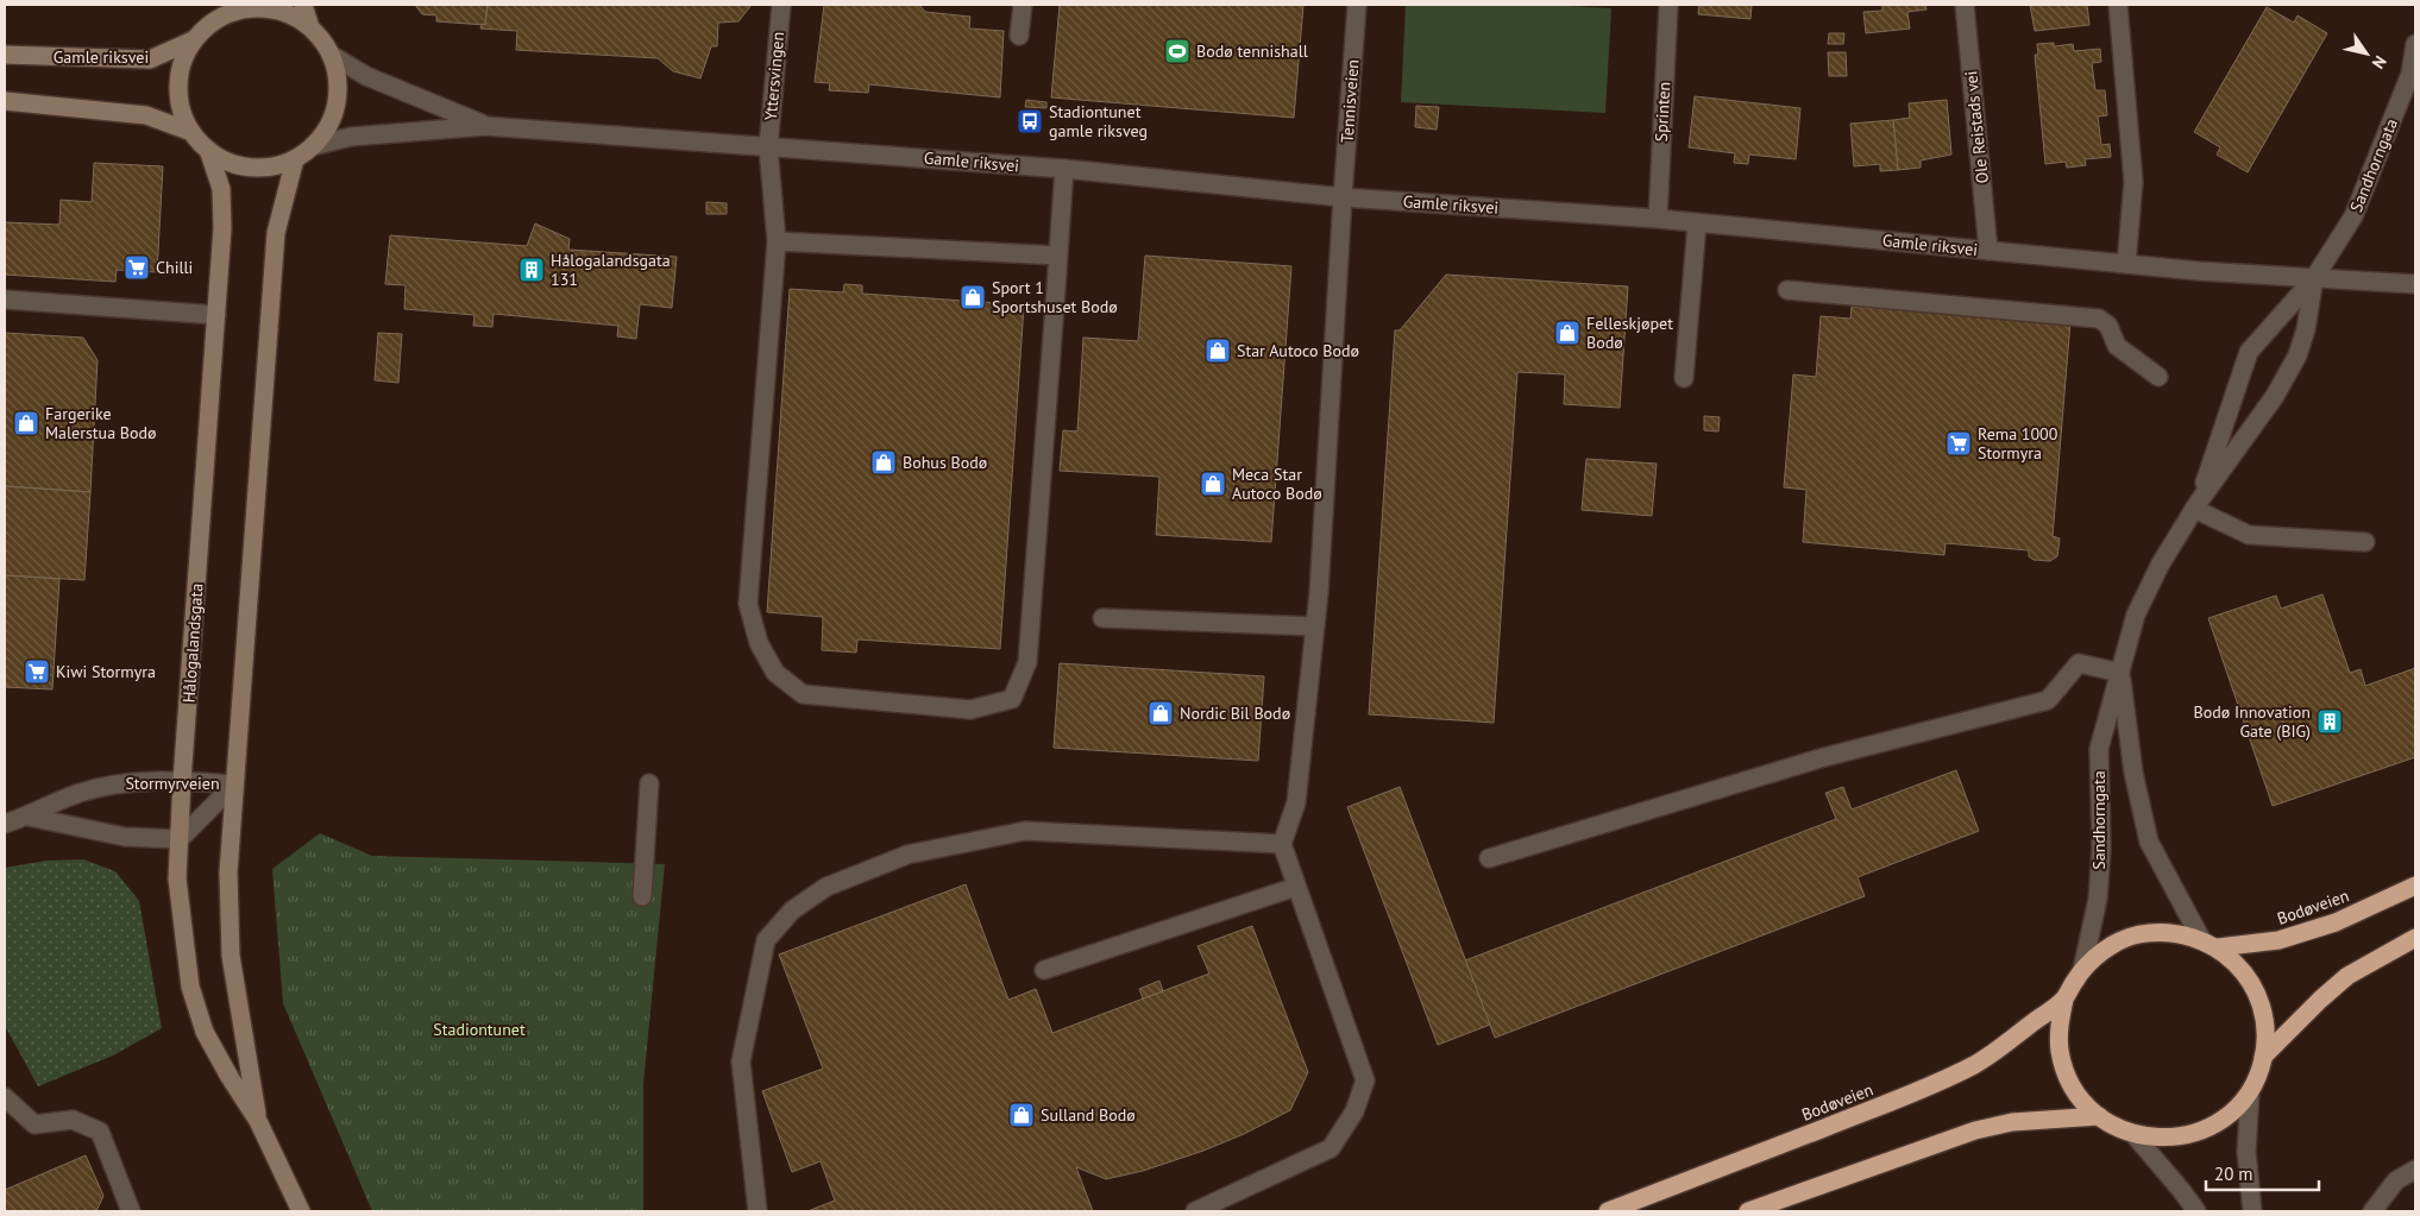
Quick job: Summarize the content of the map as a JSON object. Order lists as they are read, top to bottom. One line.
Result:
{"streets":{"highway":["Bodøveien"],"street":["Gamle riksvei","Yttersvingen","Tennisveien","Sprinten","Ole Reistads vei","Sandhorngata","Hålogalandsgata","Stormyrveien"]},"crossings":[["Gamle riksvei","Yttersvingen"],["Gamle riksvei","Tennisveien"],["Gamle riksvei","Sprinten"],["Gamle riksvei","Ole Reistads vei"],["Gamle riksvei","Sandhorngata"],["Gamle riksvei","Hålogalandsgata"],["Sandhorngata","Bodøveien"],["Hålogalandsgata","Stormyrveien"]],"parks":["Stadiontunet"],"places":{"sports":["Bodø tennishall"],"bus stop":["Stadiontunet gamle riksveg"],"supermarket":["Chilli","Rema 1000 Stormyra","Kiwi Stormyra"],"building":["Hålogalandsgata 131","Bodø Innovation Gate (BIG)"],"shop":["Sport 1 Sportshuset Bodø","Felleskjøpet Bodø","Star Autoco Bodø","Fargerike Malerstua Bodø","Bohus Bodø","Meca Star Autoco Bodø","Nordic Bil Bodø","Sulland Bodø"]},"scale_bar":"20 m","north":"bottom right"}
